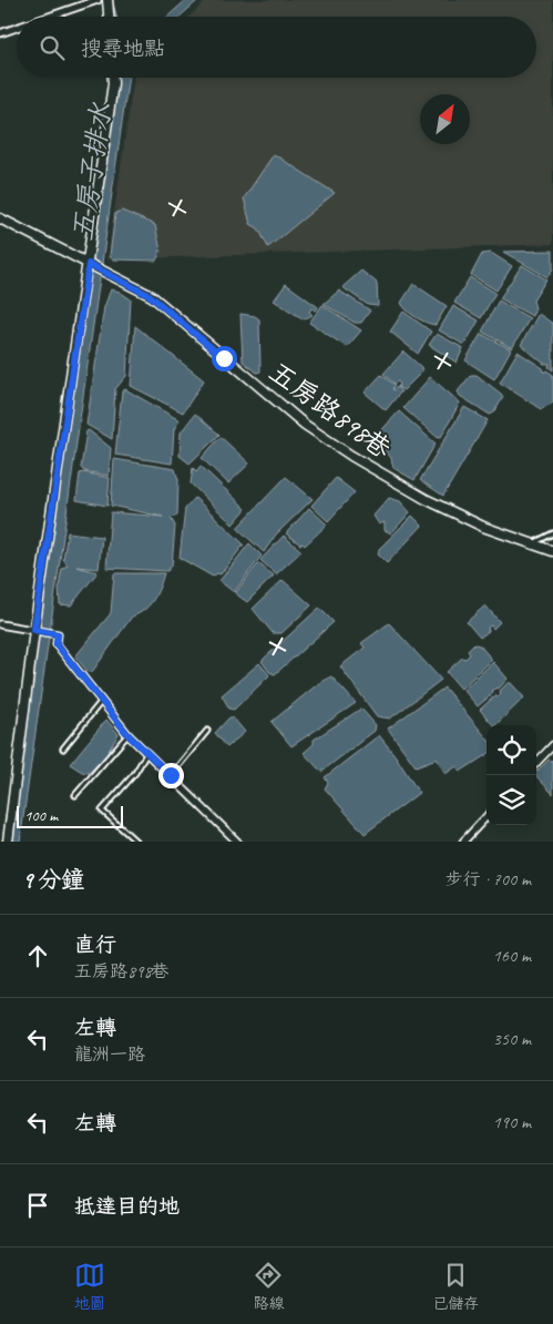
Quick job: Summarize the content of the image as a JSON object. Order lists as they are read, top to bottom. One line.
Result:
{"streets":{"street":["五房路898巷"]},"water":["五房子排水"],"scale_bar":"100 m","north":"top right","page":{"search":"搜尋地點","scale":"100 m","heading":["9 分鐘","步行 · 700 m"],"list":[["直行","五房路898巷","160 m"],["左轉","龍洲一路","350 m"],["左轉","190 m"],"抵達目的地"],"nav":["地圖","路線","已儲存"]}}
